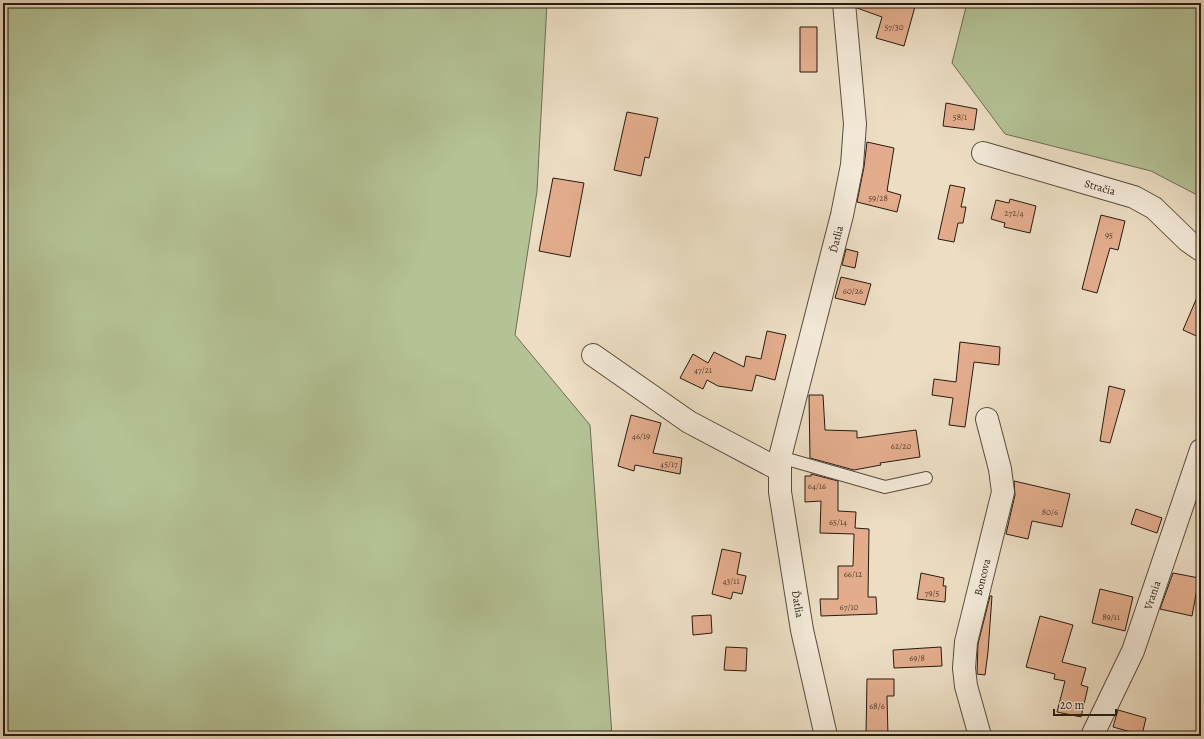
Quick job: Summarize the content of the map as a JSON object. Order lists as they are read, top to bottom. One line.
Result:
{"streets":{"street":["Stračia","Ďatlia","Boncova","Vrania"]},"house_numbers":["57/30","58/1","59/28","272/4","95","60/26","47/21","46/19","62/20","45/17","64/16","80/6","65/14","66/12","43/11","79/5","67/10","89/11","69/8","68/6"],"scale_bar":"20 m"}
